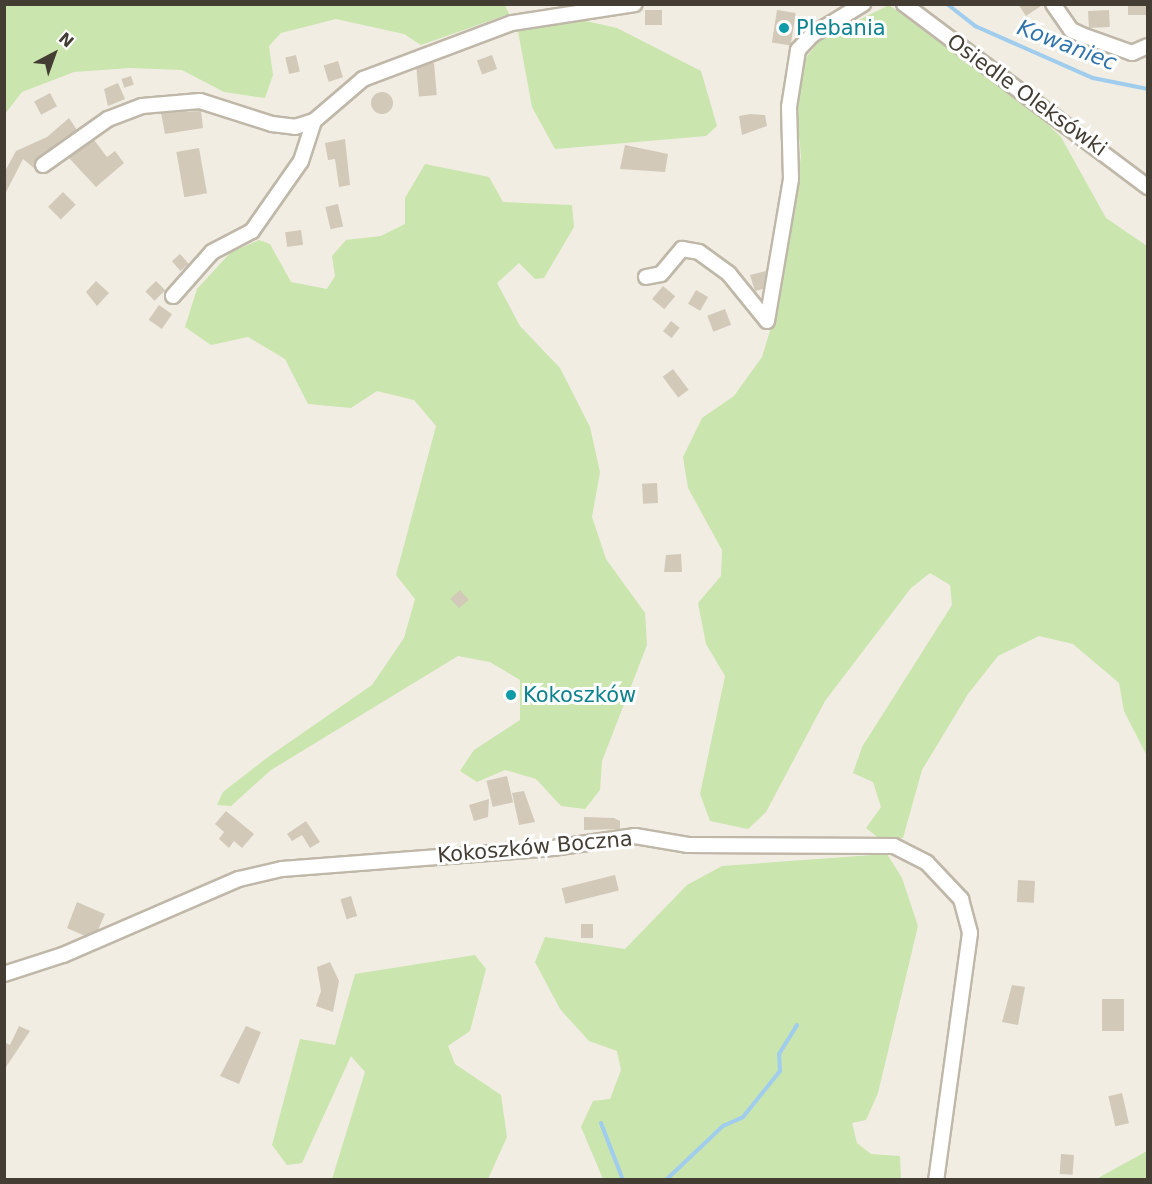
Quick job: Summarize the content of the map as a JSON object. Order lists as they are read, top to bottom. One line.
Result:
{"streets":{"street":["Osiedle Oleksówki","Kokoszków Boczna"]},"water":["Kowaniec"],"places":["Plebania","Kokoszków"],"north":"top right"}
